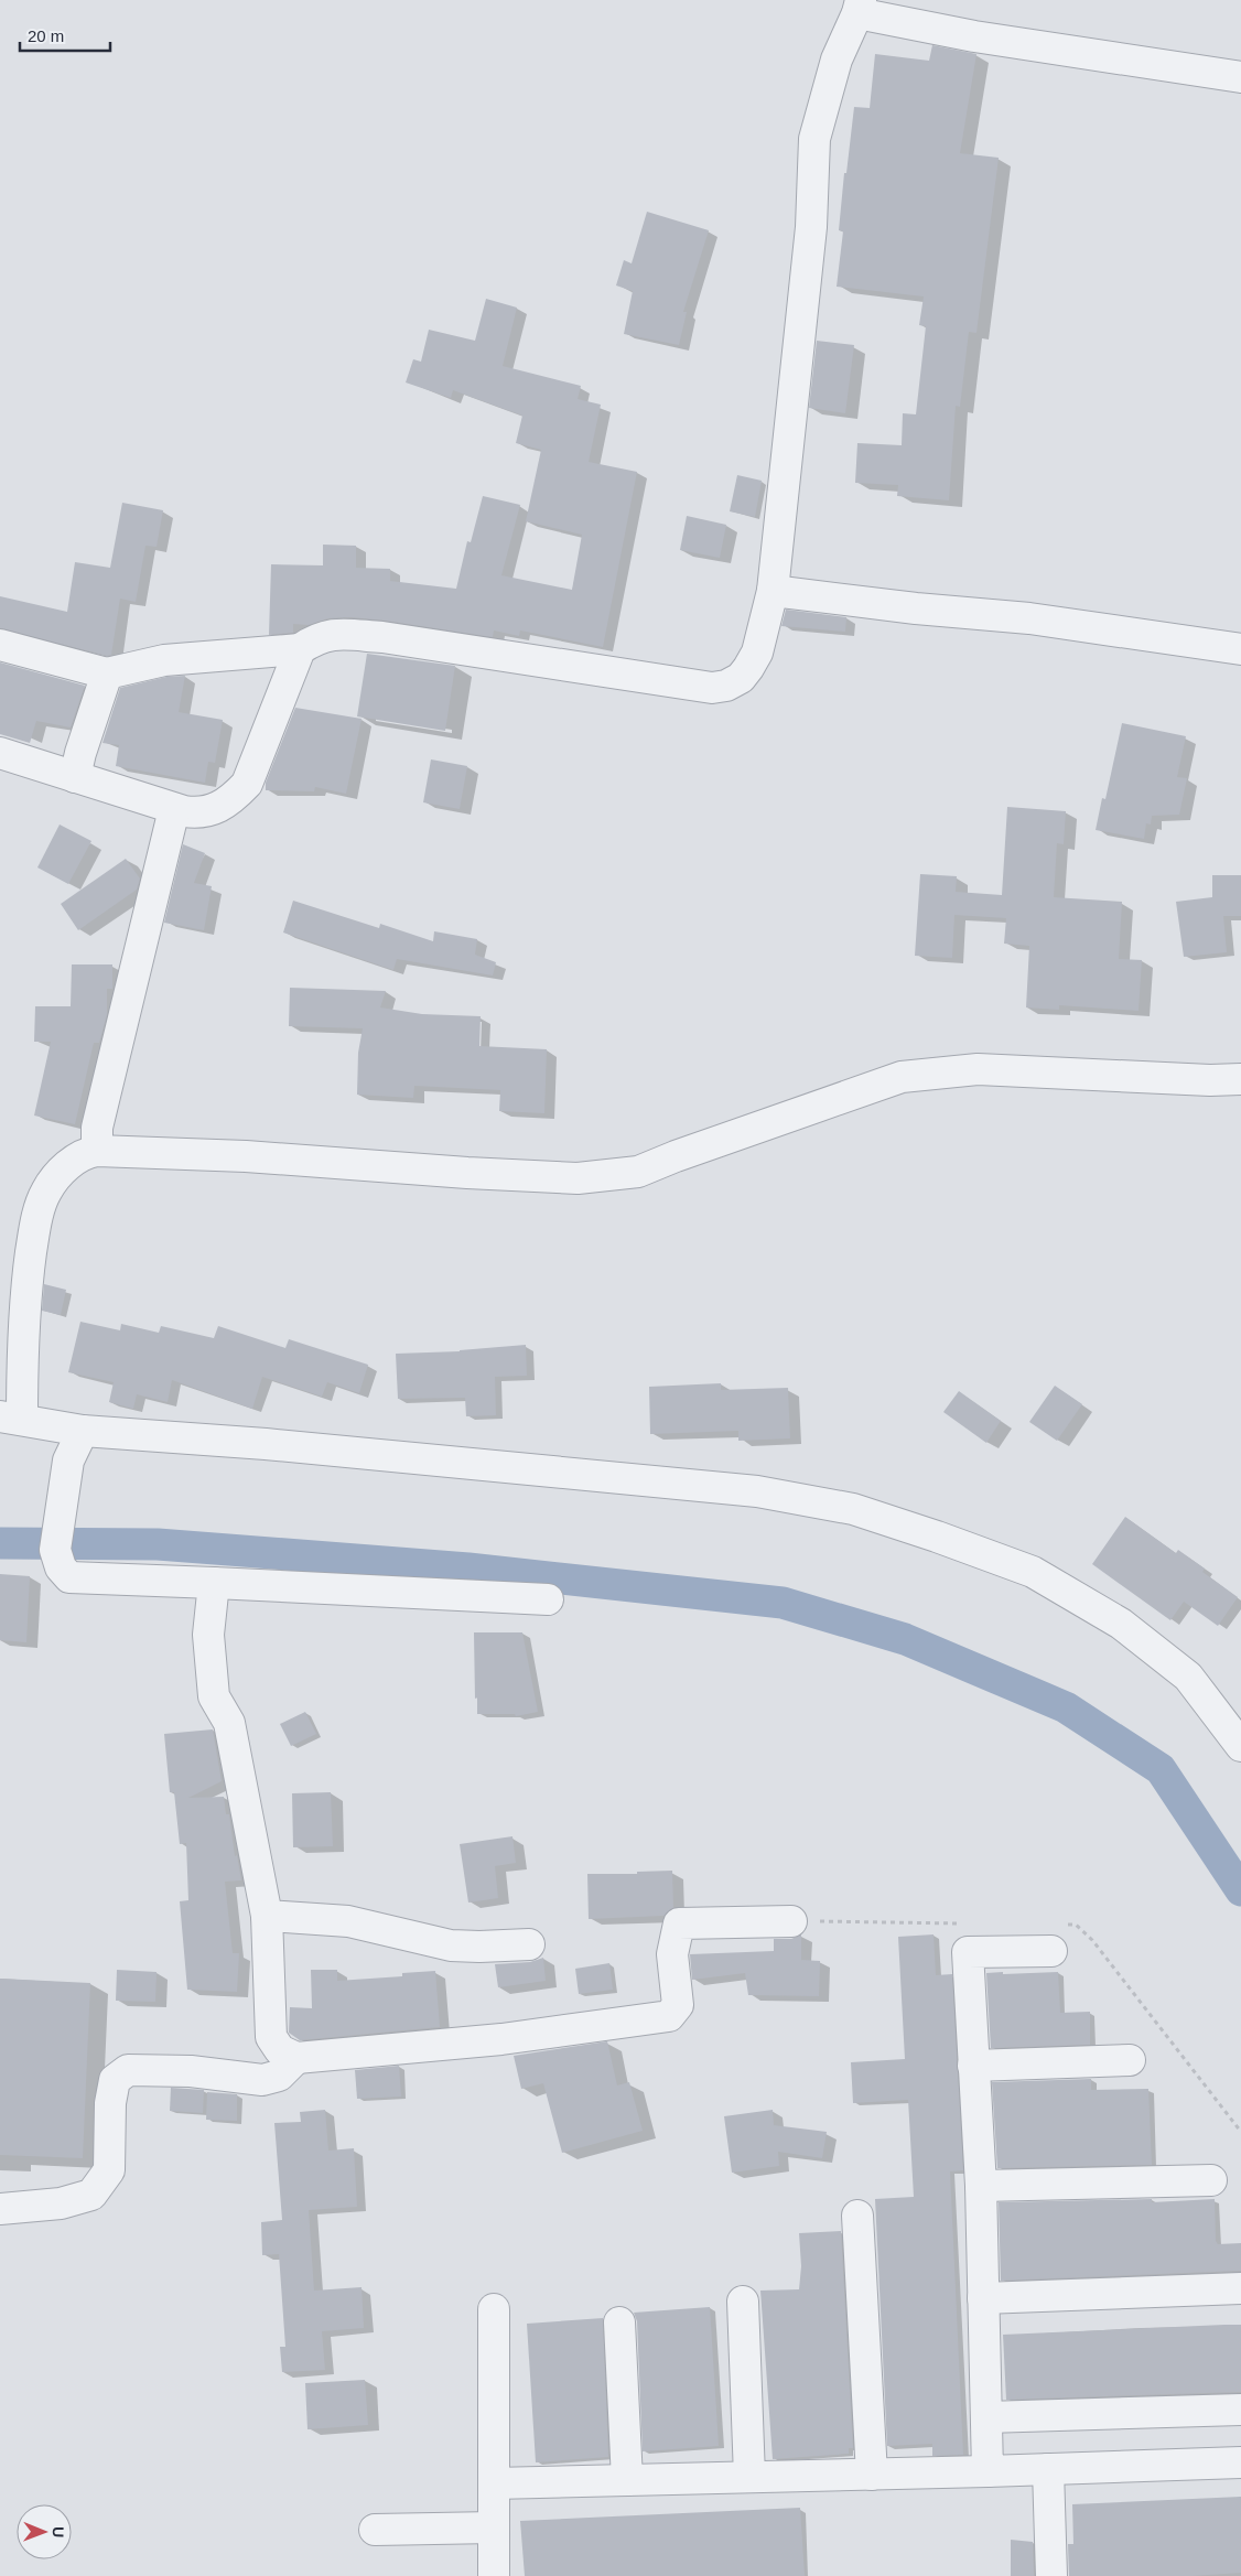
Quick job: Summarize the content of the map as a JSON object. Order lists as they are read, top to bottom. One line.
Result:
{"scale_bar":"20 m","north":"right"}
